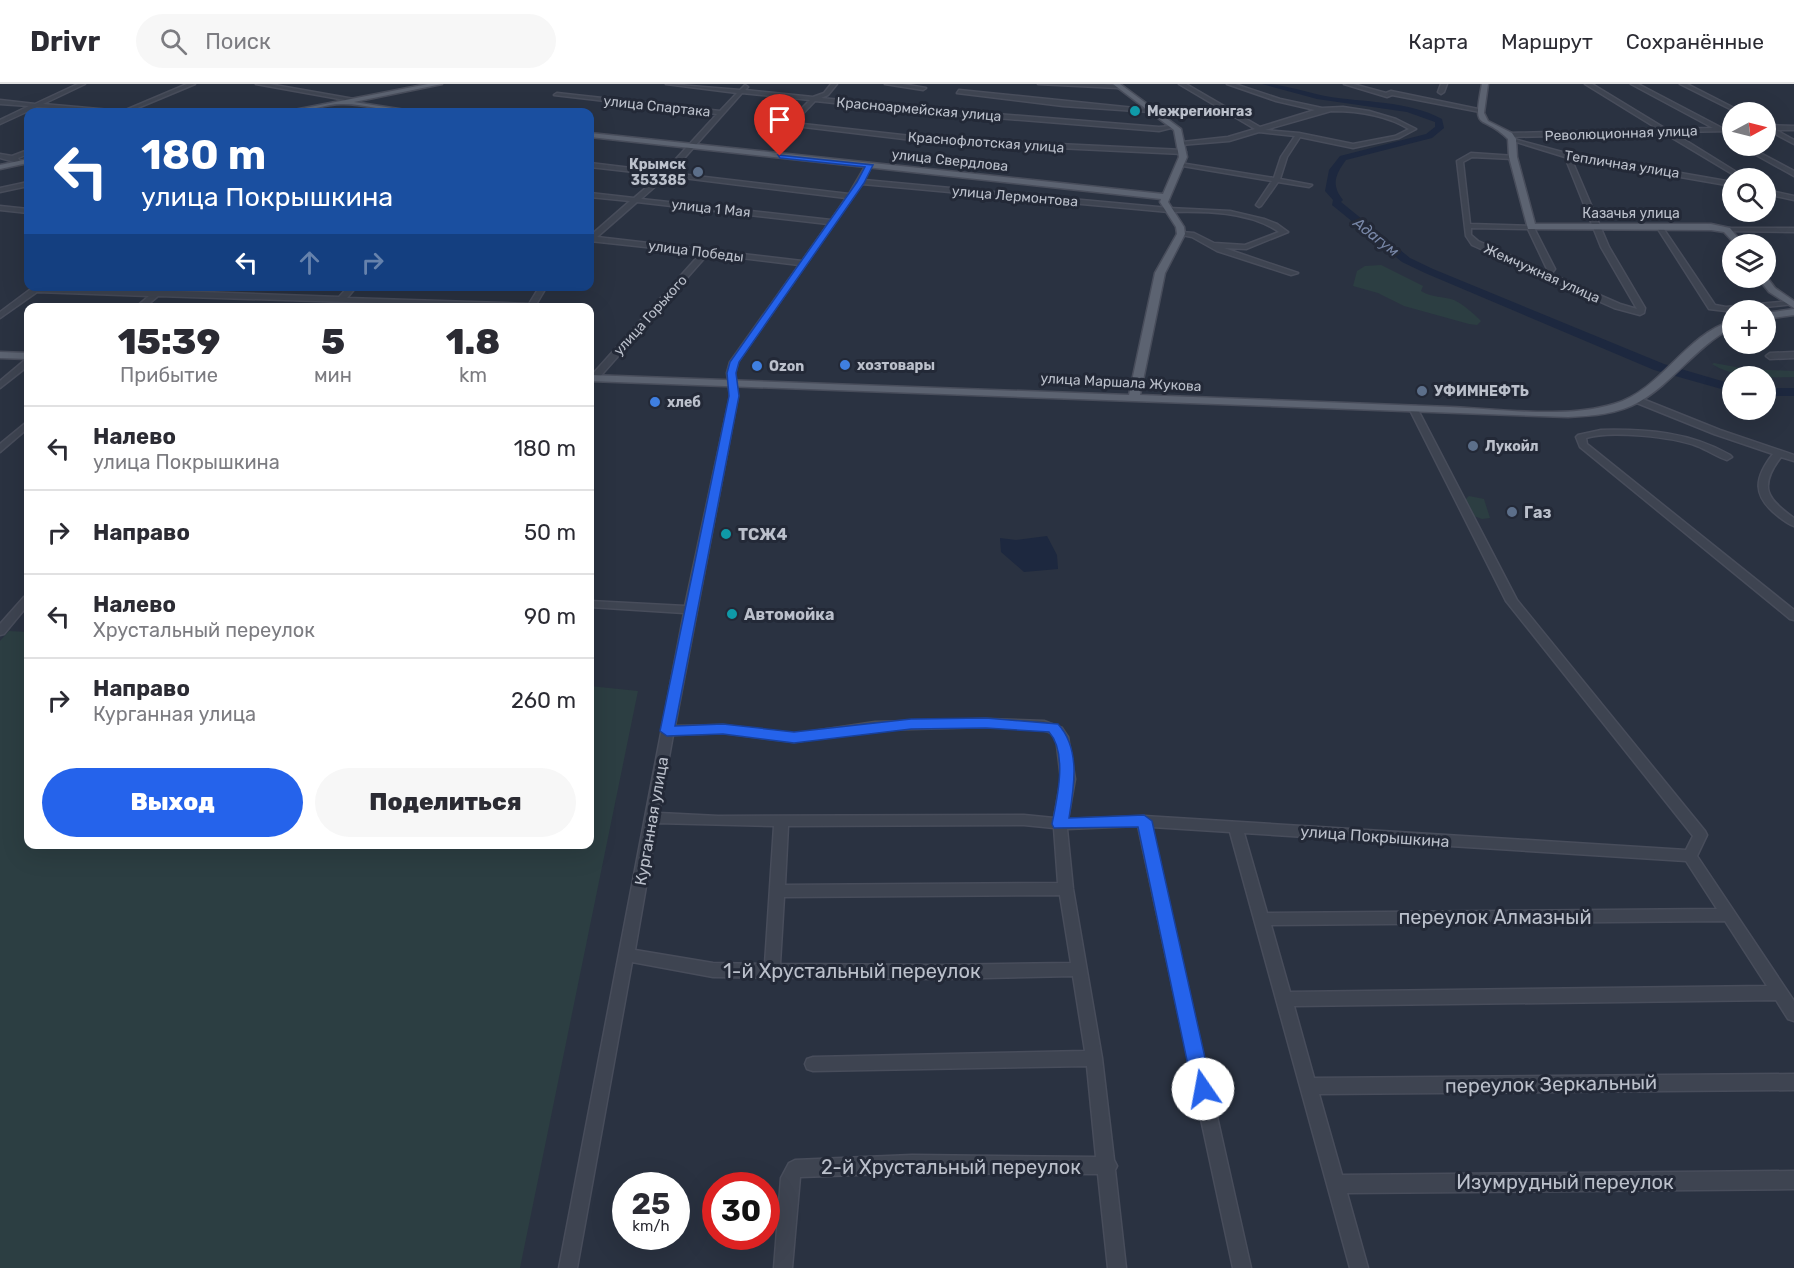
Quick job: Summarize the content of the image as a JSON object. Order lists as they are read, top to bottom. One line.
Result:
{"streets":{"main road":["улица Свердлова","Казачья улица","улица Маршала Жукова"],"street":["улица Спартака","Красноармейская улица","Революционная улица","Краснофлотская улица","Тепличная улица","улица Лермонтова","улица 1 Мая","улица Победы","Жемчужная улица","улица Горького","Курганная улица","улица Покрышкина","переулок Алмазный","1-й Хрустальный переулок","переулок Зеркальный","2-й Хрустальный переулок","Изумрудный переулок"]},"crossings":[["Красноармейская улица","Краснофлотская улица"],["Революционная улица","Тепличная улица"],["улица Свердлова","Курганная улица"],["улица Лермонтова","Курганная улица"],["улица 1 Мая","Курганная улица"],["Казачья улица","Жемчужная улица"],["улица Победы","улица Горького"],["улица Победы","Курганная улица"],["улица Маршала Жукова","Курганная улица"],["Курганная улица","улица Покрышкина"],["Курганная улица","1-й Хрустальный переулок"]],"water":["Адагум"],"places":["Межрегионгаз","Крымск 353385","хозтовары","Ozon","УФИМНЕФТЬ","хлеб","Лукойл","Газ","ТСЖ4","Автомойка"],"north":"right","page":{"header":"Drivr","search":"Поиск","nav":["Карта","Маршрут","Сохранённые"],"map_buttons":["+","−"],"turn":["180 m","улица Покрышкина"],"eta":["15:39","Прибытие","5","мин","1.8","km"],"list":[{"name":"Налево","note":"улица Покрышкина","value":"180 m"},{"name":"Направо","value":"50 m"},{"name":"Налево","note":"Хрустальный переулок","value":"90 m"},{"name":"Направо","note":"Курганная улица","value":"260 m"}],"buttons":["Выход","Поделиться"],"speed":"25 km/h","limit":"30"}}
